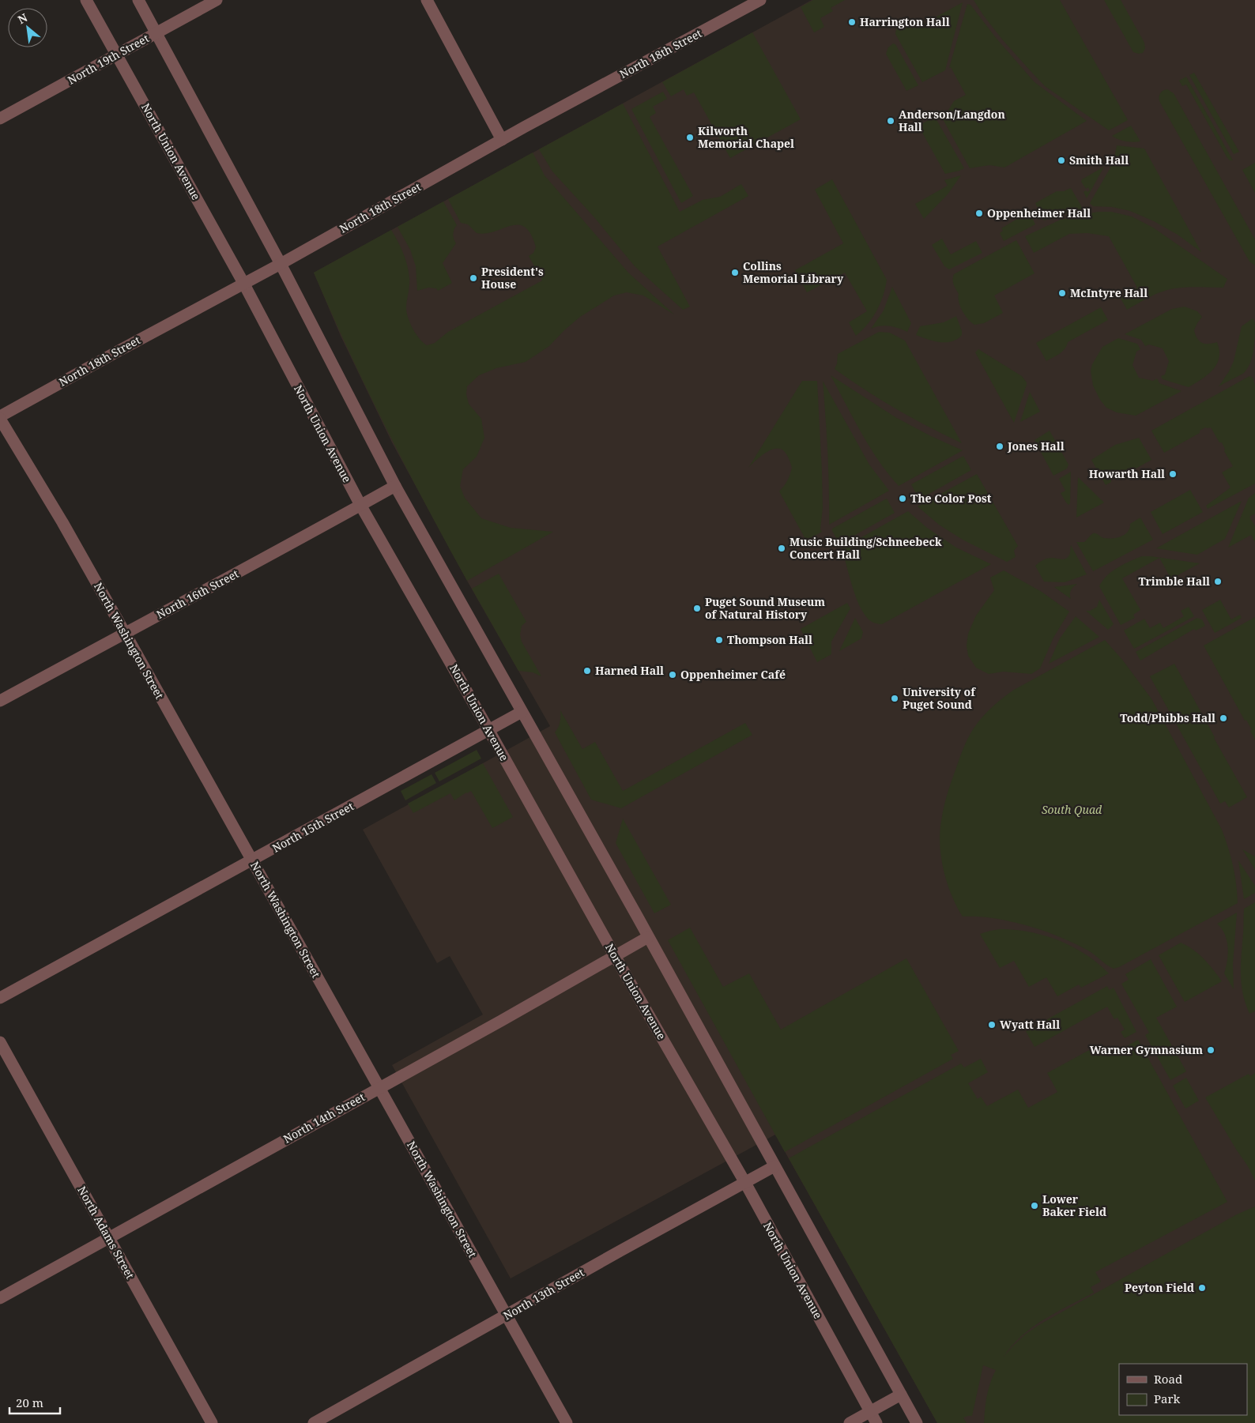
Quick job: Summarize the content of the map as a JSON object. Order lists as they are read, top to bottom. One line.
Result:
{"streets":{"street":["North 18th Street","North 19th Street","North Union Avenue","North 16th Street","North Washington Street","North 15th Street","North 14th Street","North Adams Street","North 13th Street"]},"crossings":[["North 18th Street","North Union Avenue"],["North 18th Street","North Washington Street"],["North 19th Street","North Union Avenue"],["North Union Avenue","North 16th Street"],["North Union Avenue","North 15th Street"],["North Union Avenue","North 14th Street"],["North Union Avenue","North 13th Street"],["North 16th Street","North Washington Street"],["North Washington Street","North 15th Street"],["North Washington Street","North 14th Street"],["North Washington Street","North 13th Street"],["North 14th Street","North Adams Street"]],"parks":["South Quad"],"places":["Harrington Hall","Anderson/Langdon Hall","Kilworth Memorial Chapel","Smith Hall","Oppenheimer Hall","Collins Memorial Library","President's House","McIntyre Hall","Jones Hall","Howarth Hall","The Color Post","Music Building/Schneebeck Concert Hall","Trimble Hall","Puget Sound Museum of Natural History","Thompson Hall","Harned Hall","Oppenheimer Café","University of Puget Sound","Todd/Phibbs Hall","Wyatt Hall","Warner Gymnasium","Lower Baker Field","Peyton Field"],"legend":["Road","Park"],"scale_bar":"20 m","north":"top left"}
